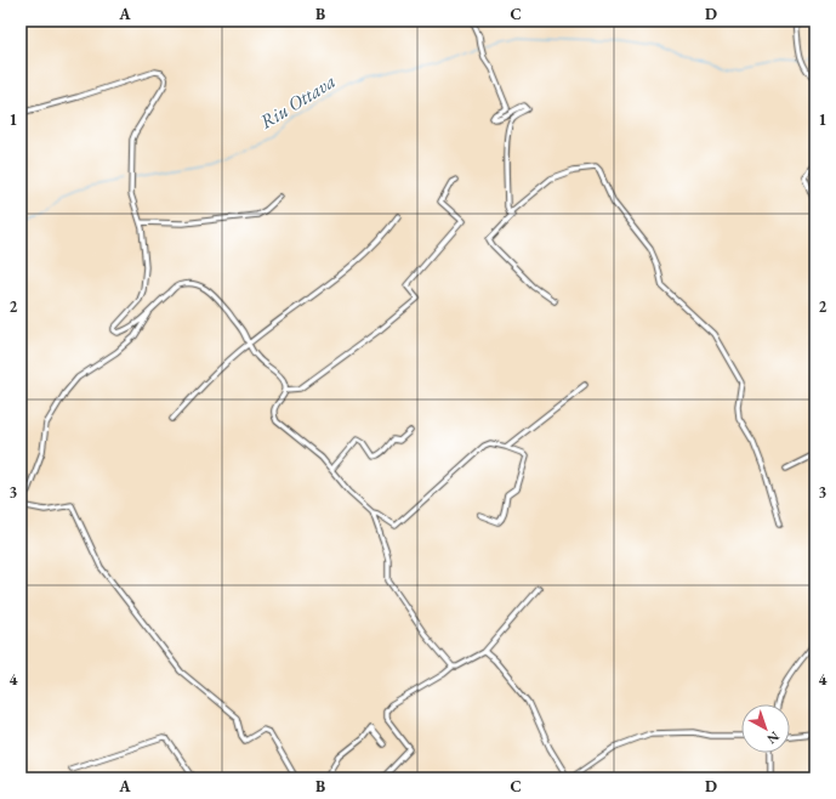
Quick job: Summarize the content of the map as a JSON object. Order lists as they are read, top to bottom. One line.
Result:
{"water":["Riu Ottava"],"north":"bottom right","grid":{"columns":["A","B","C","D"],"rows":["1","2","3","4"]}}
